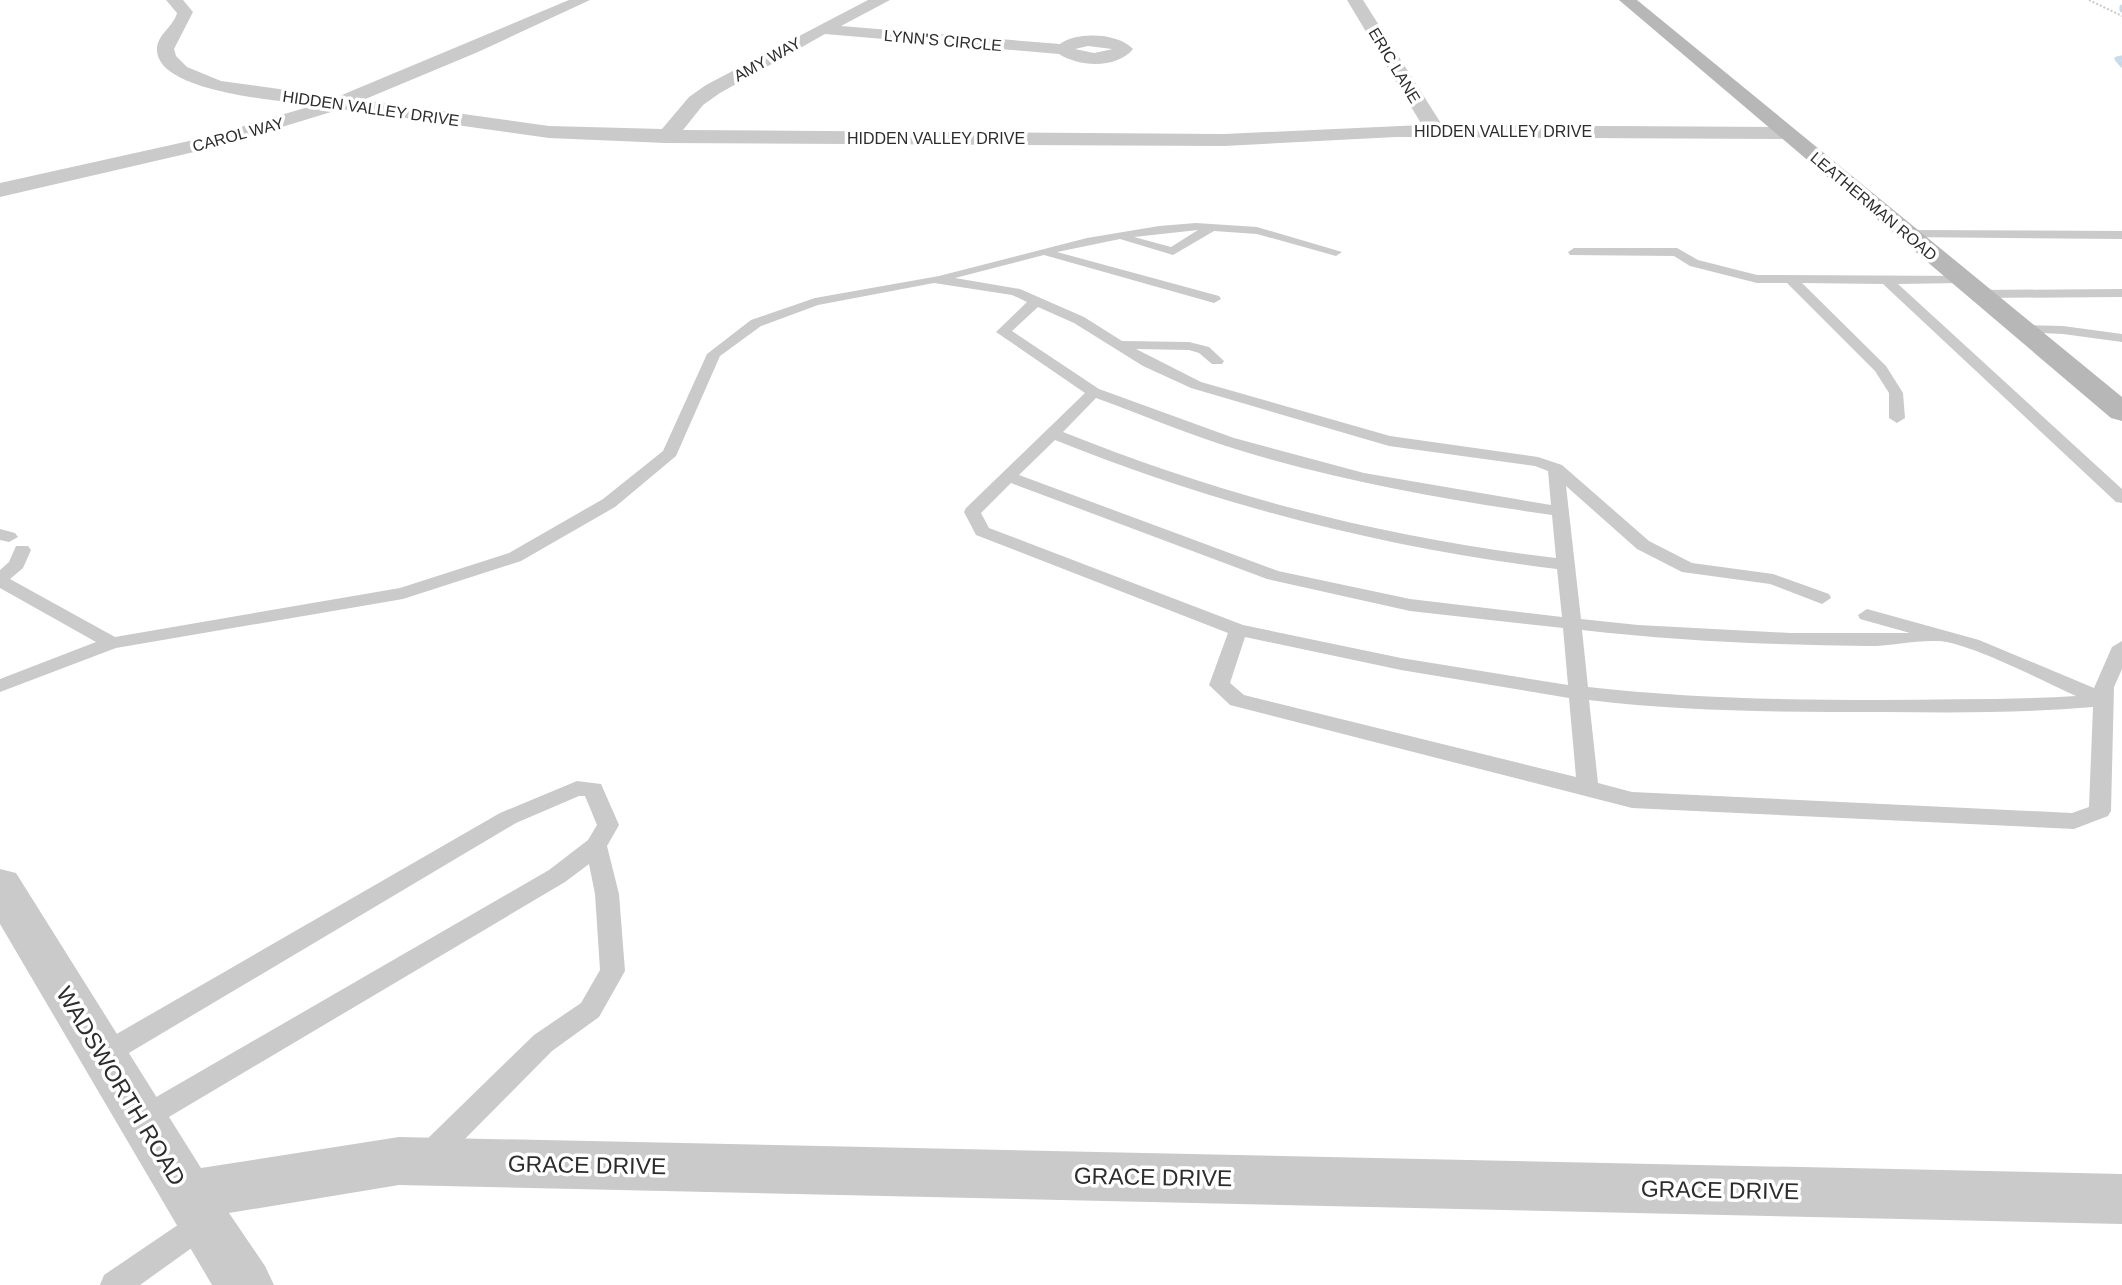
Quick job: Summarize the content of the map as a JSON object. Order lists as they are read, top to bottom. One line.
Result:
{"streets":{"street":["LYNN'S CIRCLE","AMY WAY","ERIC LANE","HIDDEN VALLEY DRIVE","CAROL WAY","LEATHERMAN ROAD","WADSWORTH ROAD","GRACE DRIVE"]},"crossings":[["LYNN'S CIRCLE","AMY WAY"],["AMY WAY","HIDDEN VALLEY DRIVE"],["ERIC LANE","HIDDEN VALLEY DRIVE"],["HIDDEN VALLEY DRIVE","CAROL WAY"],["HIDDEN VALLEY DRIVE","LEATHERMAN ROAD"],["WADSWORTH ROAD","GRACE DRIVE"]]}
